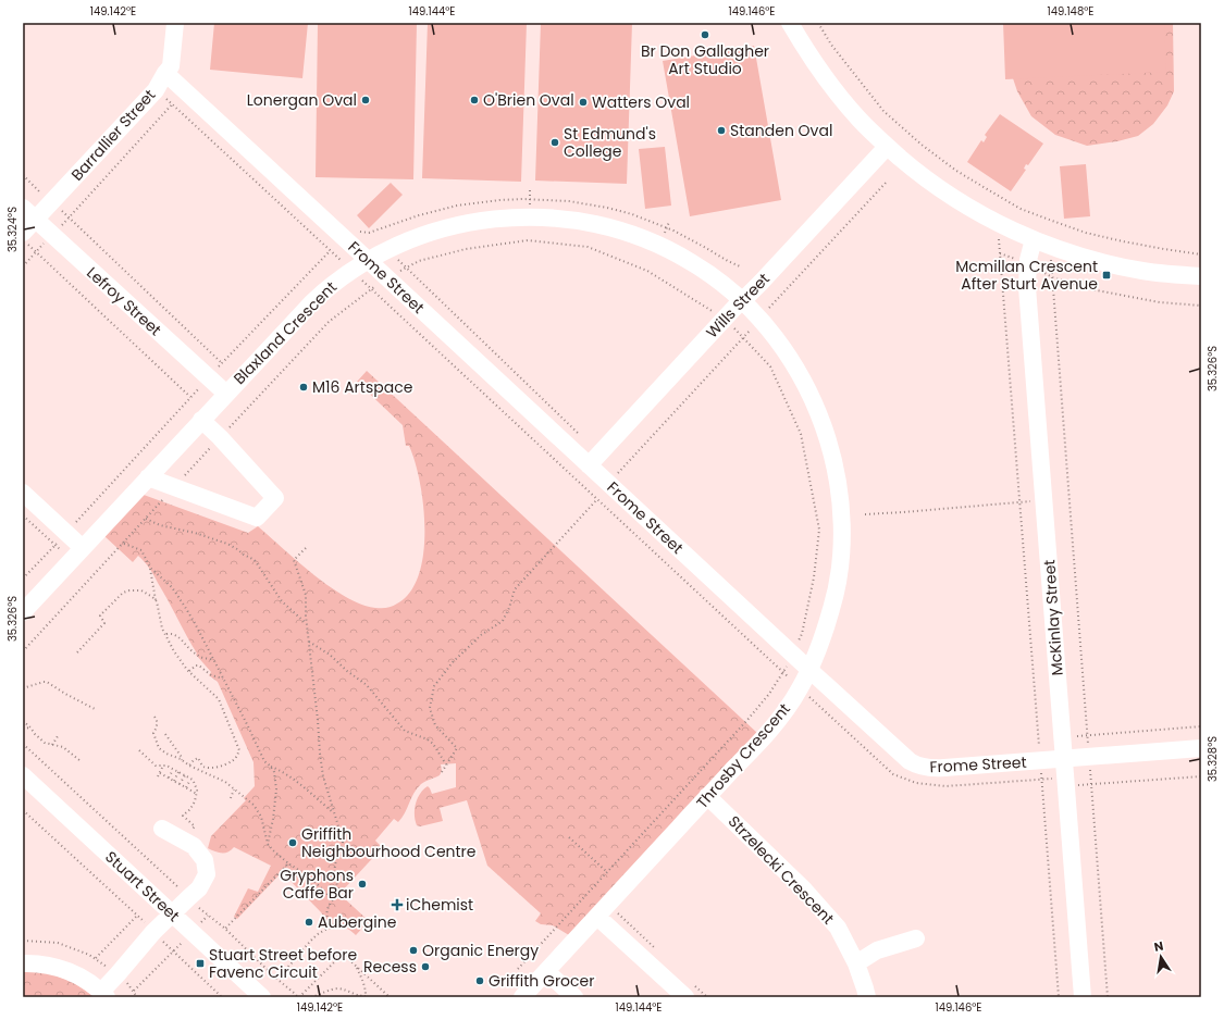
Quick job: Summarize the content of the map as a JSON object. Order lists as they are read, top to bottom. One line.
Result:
{"streets":{"street":["Barrallier Street","Frome Street","Lefroy Street","Wills Street","Blaxland Crescent","McKinlay Street","Throsby Crescent","Strzelecki Crescent","Stuart Street"]},"crossings":[["Barrallier Street","Frome Street"],["Barrallier Street","Lefroy Street"],["Frome Street","Wills Street"],["Frome Street","Blaxland Crescent"],["Frome Street","McKinlay Street"],["Frome Street","Throsby Crescent"],["Lefroy Street","Blaxland Crescent"],["Wills Street","Blaxland Crescent"],["Wills Street","Throsby Crescent"],["Blaxland Crescent","Throsby Crescent"],["Throsby Crescent","Strzelecki Crescent"]],"places":{"other":["Br Don Gallagher Art Studio","Lonergan Oval","O'Brien Oval","Watters Oval","Standen Oval","St Edmund's College","M16 Artspace","Griffith Neighbourhood Centre","Gryphons Caffe Bar","Aubergine","Organic Energy","Recess","Griffith Grocer"],"transit":["Mcmillan Crescent After Sturt Avenue","Stuart Street before Favenc Circuit"],"health":["iChemist"]},"north":"top","coordinates":["149.142°E","149.144°E","149.146°E","149.148°E","35.324°S","35.326°S","35.328°S"]}
